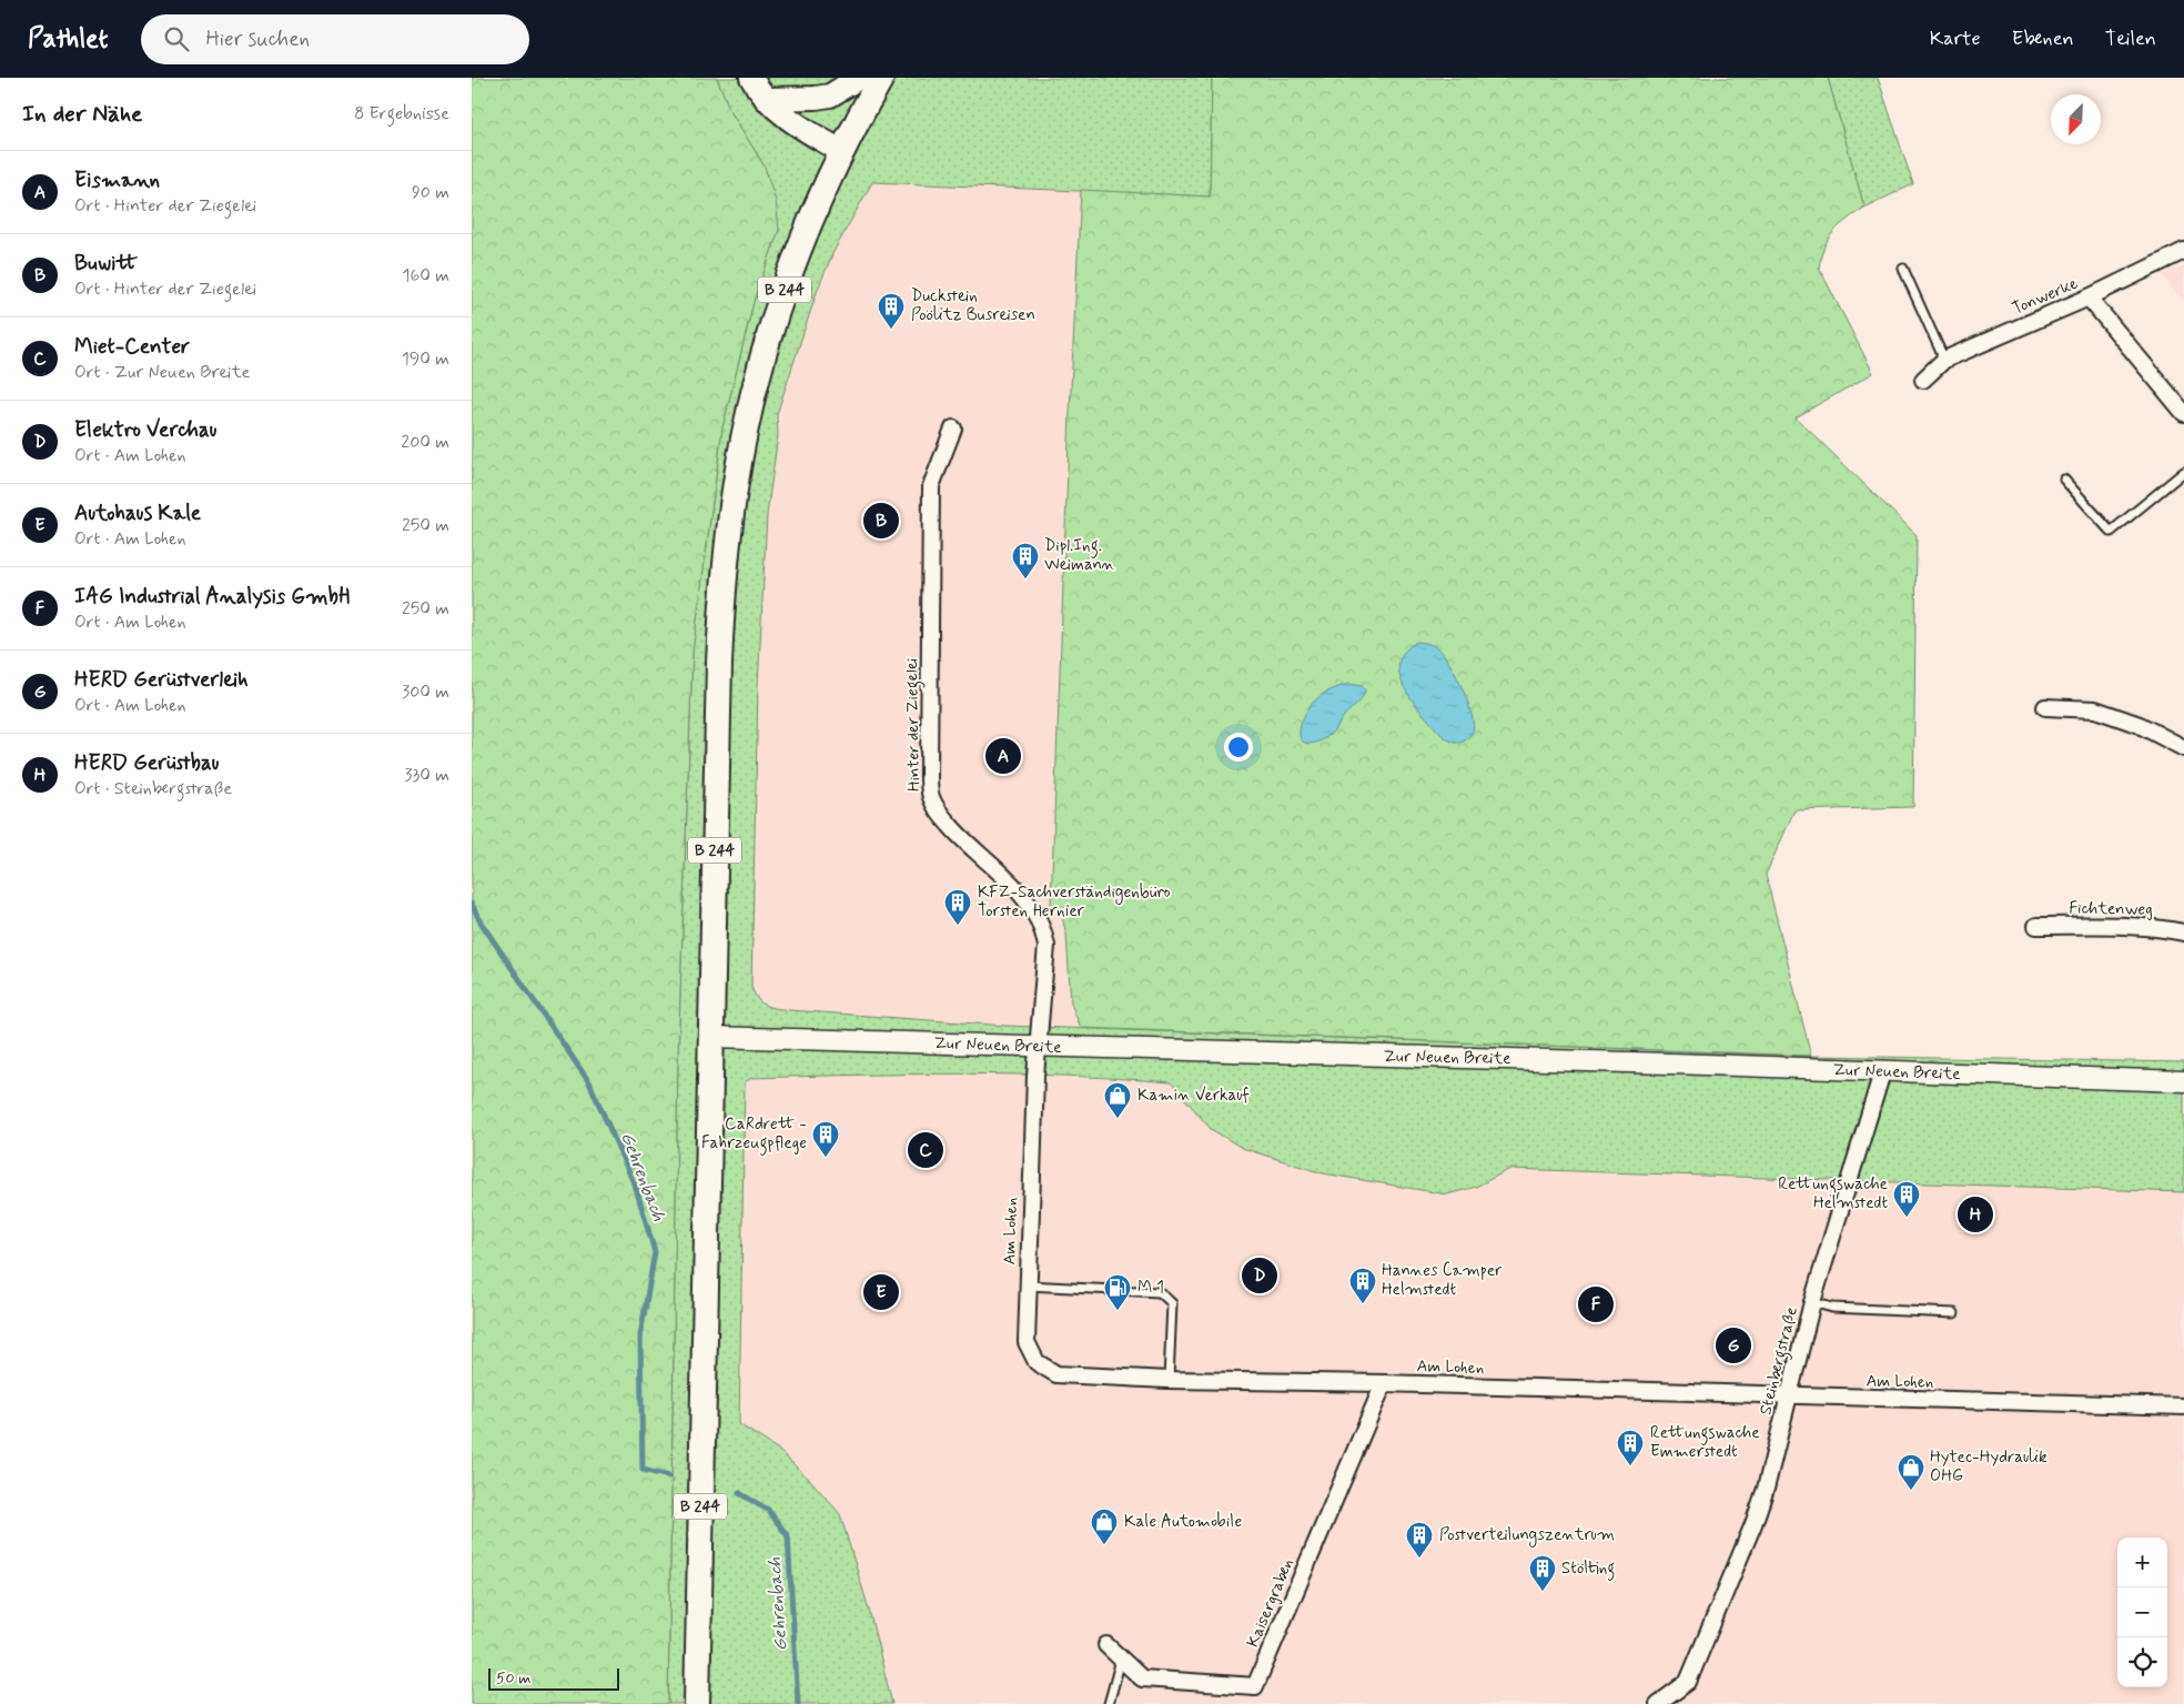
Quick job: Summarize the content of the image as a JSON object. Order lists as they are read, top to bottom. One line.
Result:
{"streets":{"main road":["B 244"],"street":["Tonwerke","Hinter der Ziegelei","Fichtenweg","Zur Neuen Breite","Am Lohen","Steinbergstraße","Kaisergraben"]},"crossings":[["B 244","Zur Neuen Breite"],["Hinter der Ziegelei","Zur Neuen Breite"],["Hinter der Ziegelei","Am Lohen"],["Zur Neuen Breite","Am Lohen"],["Zur Neuen Breite","Steinbergstraße"],["Am Lohen","Steinbergstraße"],["Am Lohen","Kaisergraben"]],"water":["Gehrenbach"],"places":{"building":["Duckstein Poölitz Busreisen","Dipl.Ing. Weimann","KFZ-Sachverständigenbüro Torsten Hernier","CaRdrett - Fahrzeugpflege","Rettungswache Helmstedt","Hannes Camper Helmstedt","Rettungswache Emmerstedt","Postverteilungszentrum","Stölting"],"shop":["Kamin Verkauf","Hytec-Hydraulik OHG","Kale Automobile"],"fuel station":["M 1"]},"scale_bar":"50 m","north":"bottom left","page":{"header":"Pathlet","search":"Hier suchen","nav":["Karte","Ebenen","Teilen"],"heading":["In der Nähe","8 Ergebnisse"],"list":[{"mark":"A","name":"Eismann","note":"Ort · Hinter der Ziegelei","value":"90 m"},{"mark":"B","name":"Buwitt","note":"Ort · Hinter der Ziegelei","value":"160 m"},{"mark":"C","name":"Miet-Center","note":"Ort · Zur Neuen Breite","value":"190 m"},{"mark":"D","name":"Elektro Verchau","note":"Ort · Am Lohen","value":"200 m"},{"mark":"E","name":"Autohaus Kale","note":"Ort · Am Lohen","value":"250 m"},{"mark":"F","name":"IAG Industrial Analysis GmbH","note":"Ort · Am Lohen","value":"250 m"},{"mark":"G","name":"HERD Gerüstverleih","note":"Ort · Am Lohen","value":"300 m"},{"mark":"H","name":"HERD Gerüstbau","note":"Ort · Steinbergstraße","value":"330 m"}],"pins":["B","A","C","H","D","E","F","G"],"map_buttons":["+","−"],"scale":"50 m"}}
